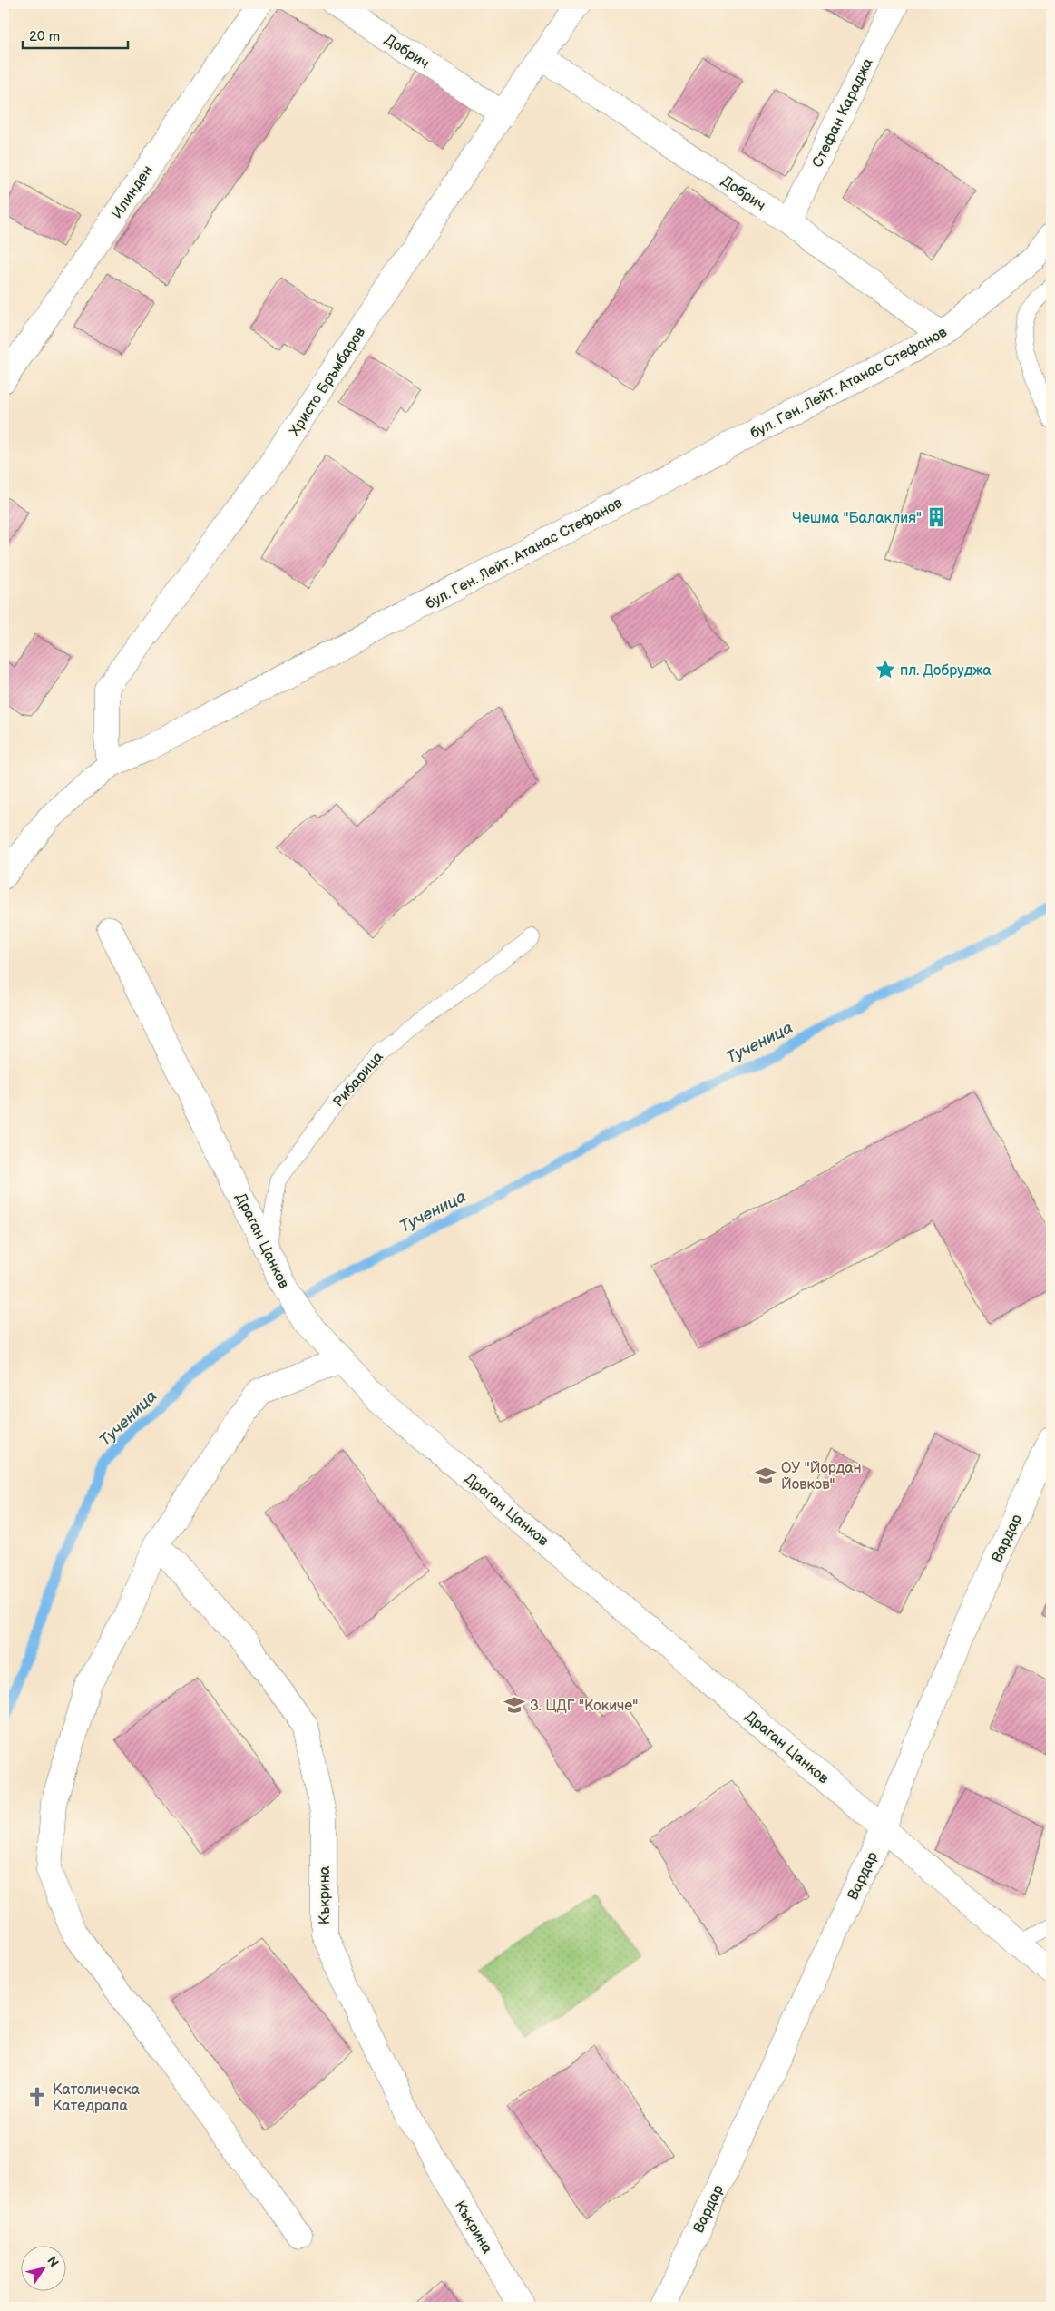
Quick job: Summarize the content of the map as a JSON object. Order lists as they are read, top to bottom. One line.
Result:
{"streets":{"street":["Добрич","Стефан Караджа","Илинден","Христо Бръмбаров","бул. Ген. Лейт. Атанас Стефанов","Драган Цанков","Вардар","Къкрина"],"lane":["Рибарица"]},"crossings":[["Добрич","Стефан Караджа"],["Добрич","Христо Бръмбаров"],["Добрич","бул. Ген. Лейт. Атанас Стефанов"],["Христо Бръмбаров","бул. Ген. Лейт. Атанас Стефанов"],["Рибарица","Драган Цанков"],["Драган Цанков","Вардар"]],"water":["Тученица"],"places":{"building":["Чешма \"Балаклия\""],"place":["пл. Добруджа"],"school or university":["ОУ \"Йордан Йовков\"","3. ЦДГ \"Кокиче\""],"church":["Католическа Катедрала"]},"scale_bar":"20 m","north":"top right"}
